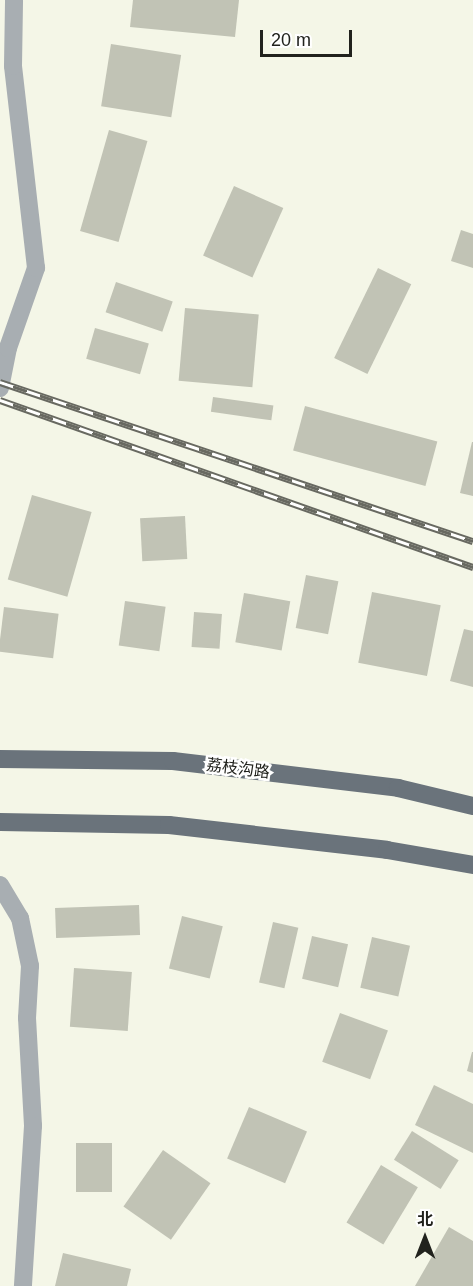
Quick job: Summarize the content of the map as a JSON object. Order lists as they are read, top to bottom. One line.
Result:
{"streets":{"main road":["荔枝沟路"]},"scale_bar":"20 m","north":"top"}
